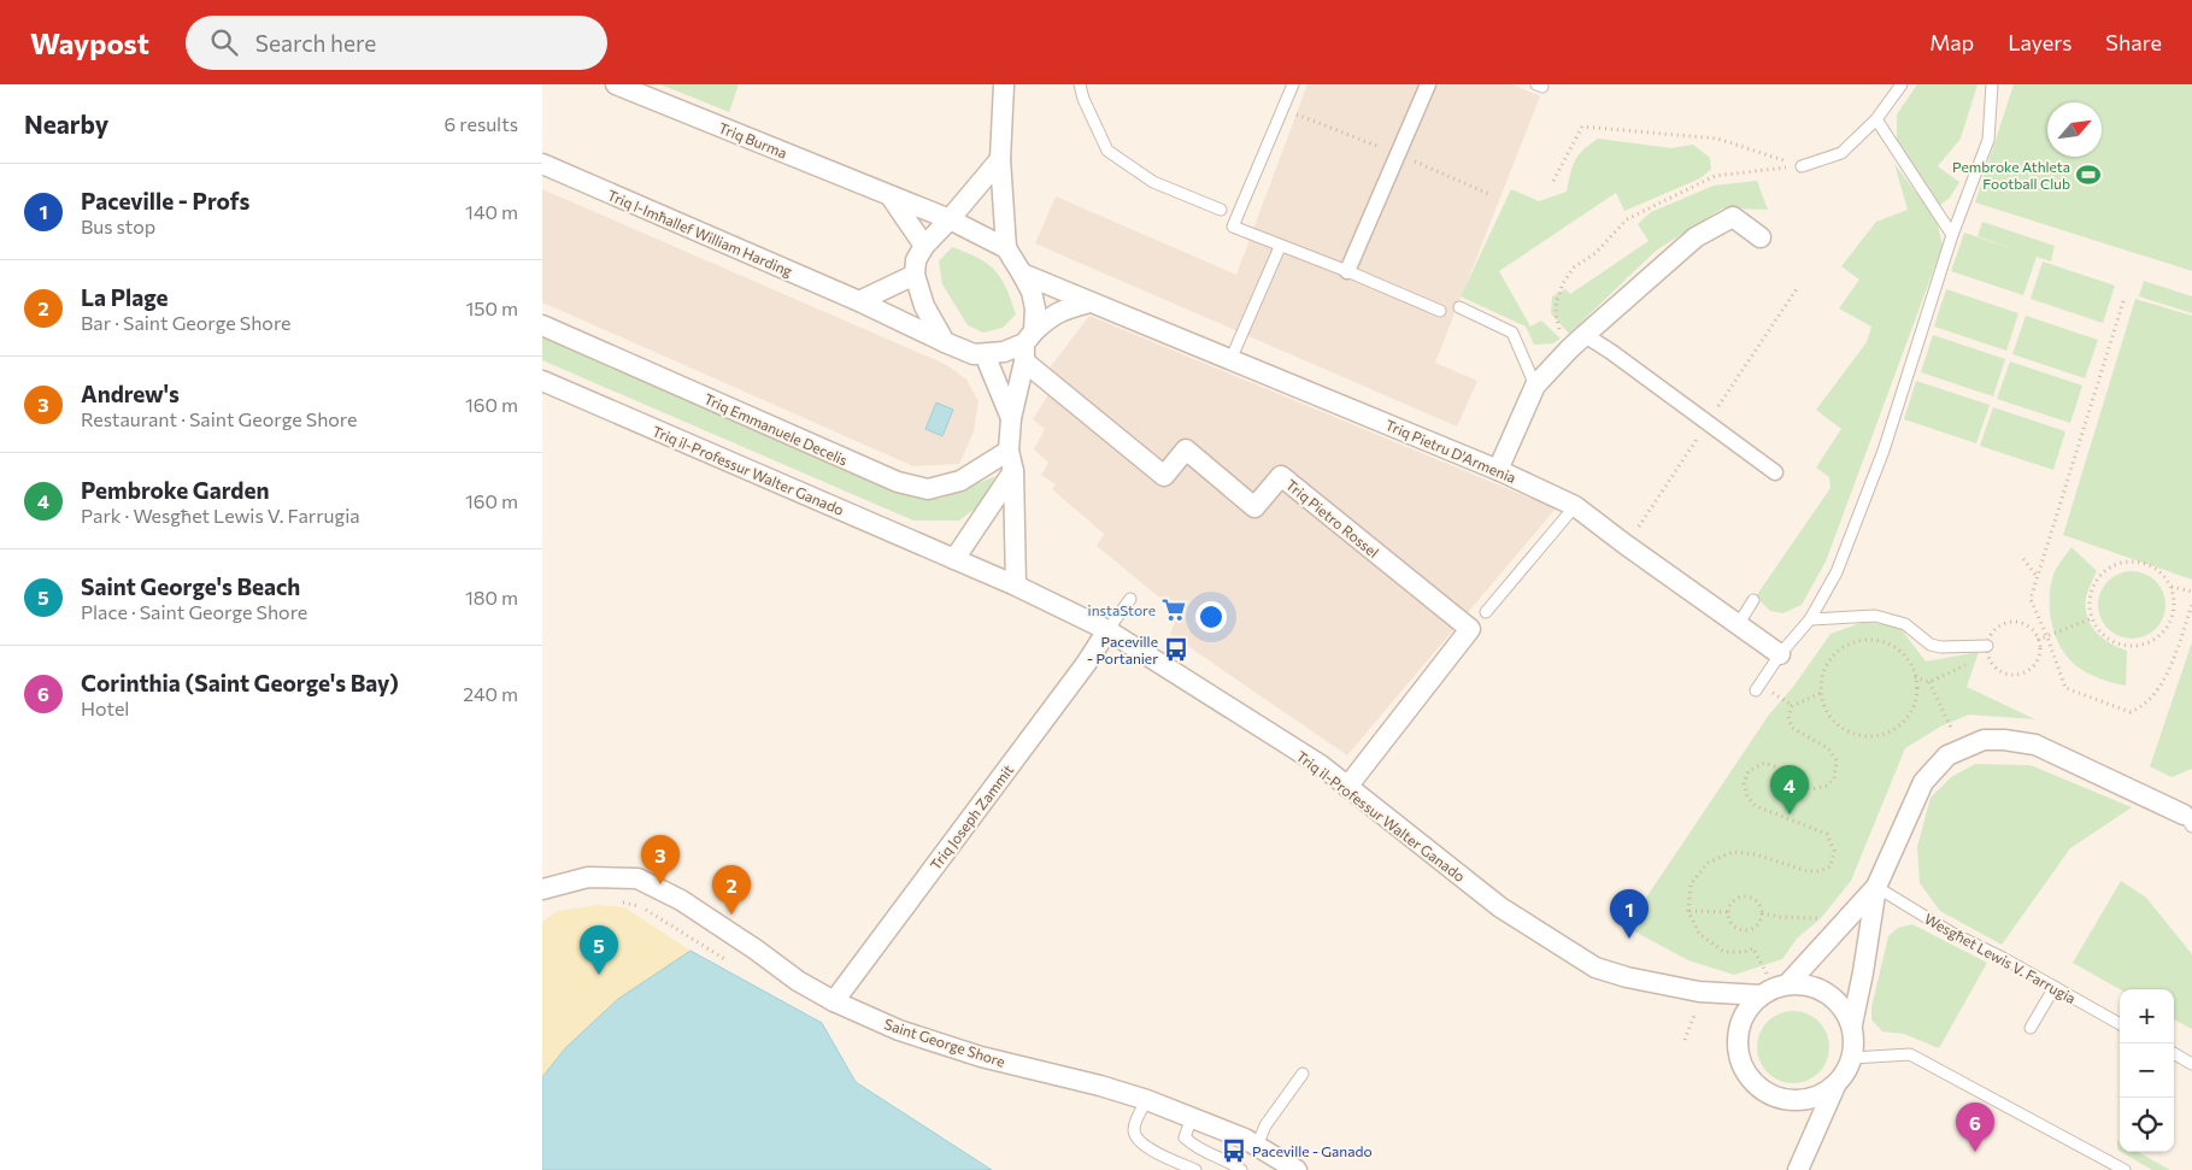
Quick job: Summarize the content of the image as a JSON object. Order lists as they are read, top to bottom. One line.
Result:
{"streets":{"street":["Triq Burma","Triq l-Imħallef William Harding","Triq Emmanuele Decelis","Triq Pietru D'Armenia","Triq il-Professur Walter Ganado","Triq Pietro Rossel","Triq Joseph Zammit","Saint George Shore"],"lane":["Wesgħet Lewis V. Farrugia"]},"crossings":[["Triq Burma","Triq l-Imħallef William Harding"],["Triq Burma","Triq Pietru D'Armenia"],["Triq Burma","Triq Pietro Rossel"],["Triq l-Imħallef William Harding","Triq Pietru D'Armenia"],["Triq l-Imħallef William Harding","Triq Pietro Rossel"],["Triq Pietru D'Armenia","Triq Pietro Rossel"],["Triq il-Professur Walter Ganado","Triq Pietro Rossel"],["Triq il-Professur Walter Ganado","Triq Joseph Zammit"],["Triq Joseph Zammit","Saint George Shore"]],"places":{"sports":["Pembroke Athleta Football Club"],"supermarket":["instaStore"],"bus stop":["Paceville - Portanier","Paceville - Ganado"]},"north":"top right","page":{"header":"Waypost","search":"Search here","nav":["Map","Layers","Share"],"heading":["Nearby","6 results"],"list":[{"mark":"1","name":"Paceville - Profs","note":"Bus stop","value":"140 m"},{"mark":"2","name":"La Plage","note":"Bar · Saint George Shore","value":"150 m"},{"mark":"3","name":"Andrew's","note":"Restaurant · Saint George Shore","value":"160 m"},{"mark":"4","name":"Pembroke Garden","note":"Park · Wesgħet Lewis V. Farrugia","value":"160 m"},{"mark":"5","name":"Saint George's Beach","note":"Place · Saint George Shore","value":"180 m"},{"mark":"6","name":"Corinthia (Saint George's Bay)","note":"Hotel","value":"240 m"}],"pins":["4","3","2","1","5","6"],"map_buttons":["+","−"]}}
